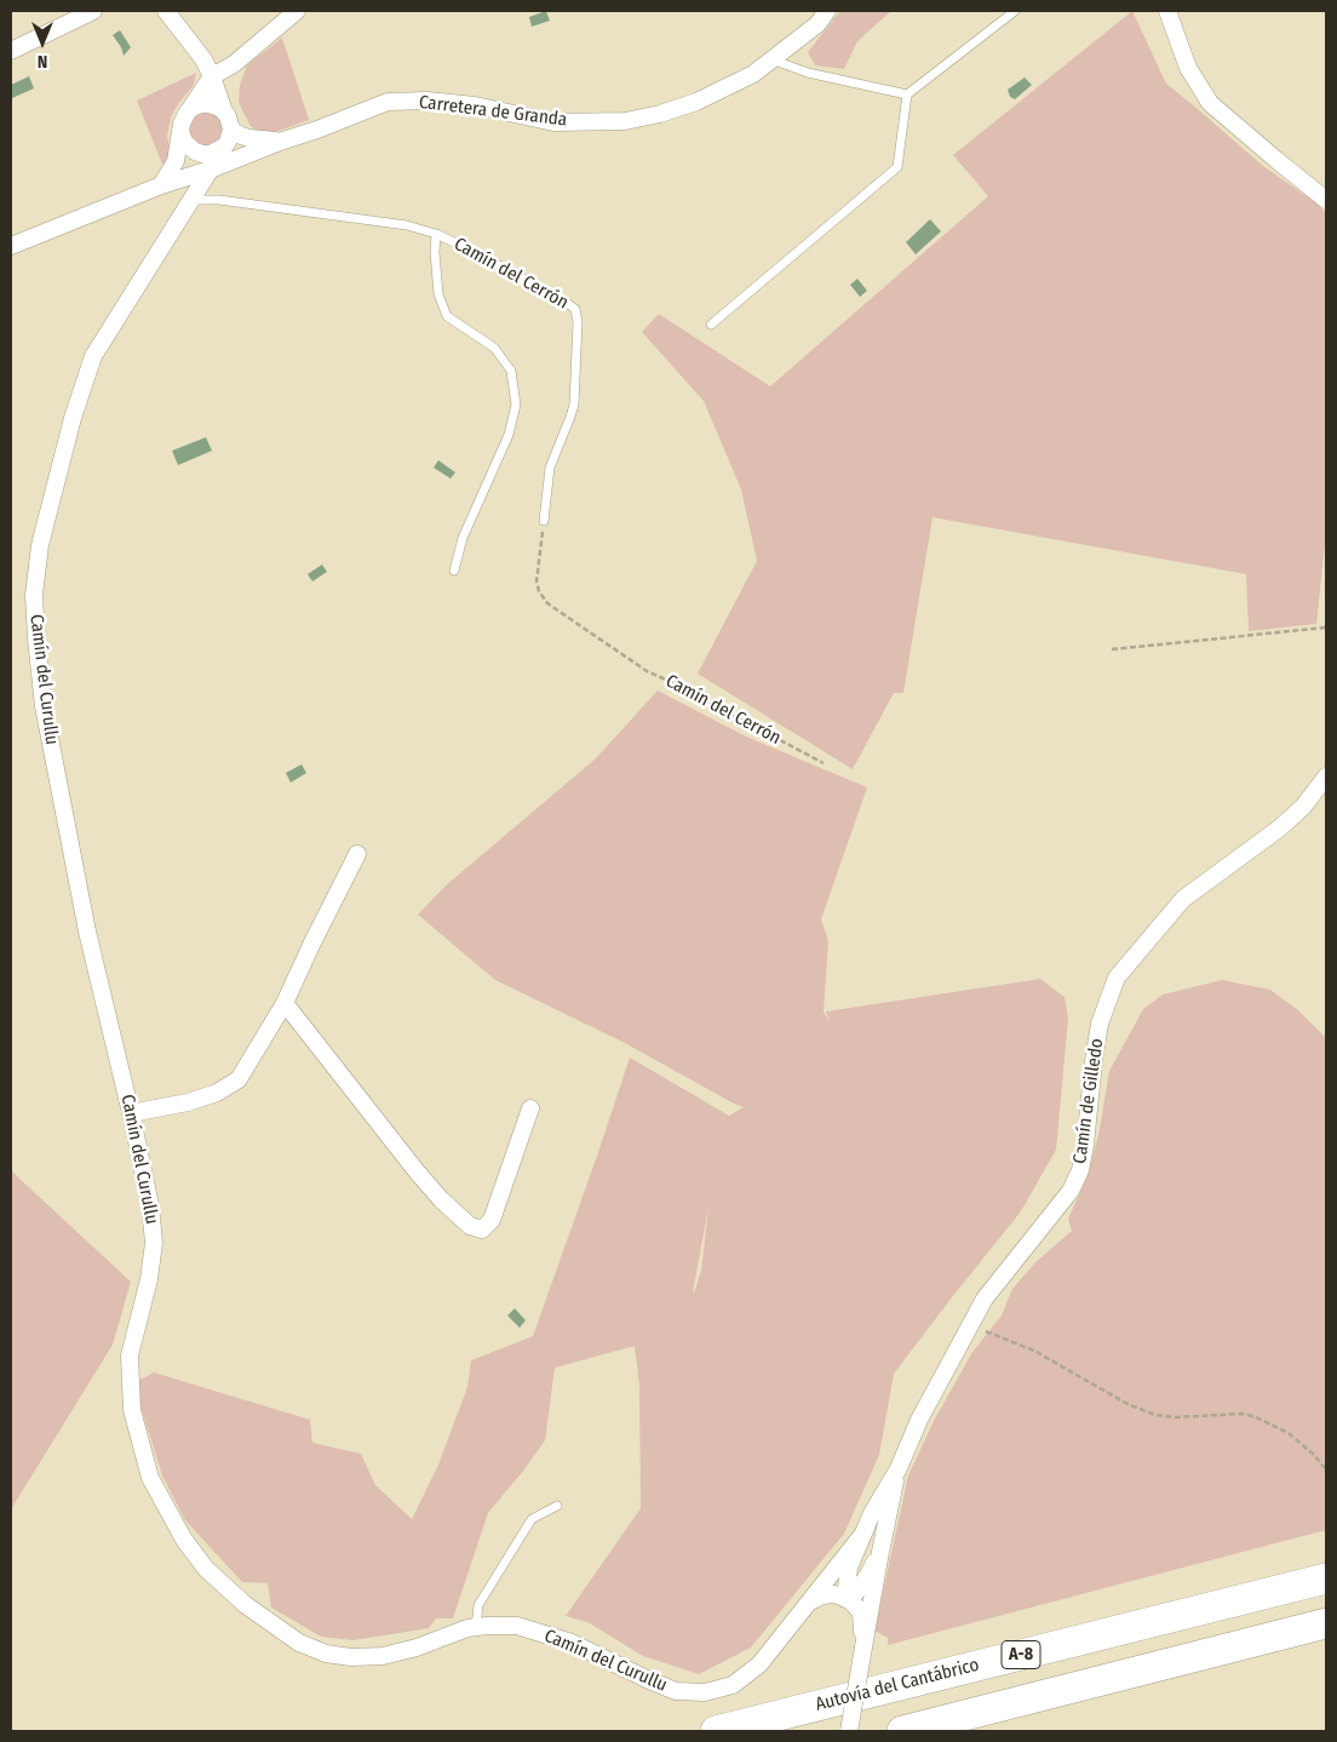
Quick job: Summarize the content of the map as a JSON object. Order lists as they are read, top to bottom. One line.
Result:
{"streets":{"highway":["A-8","Autovía del Cantábrico"],"street":["Carretera de Granda","Camín del Curullu","Camín de Gilledo"],"lane":["Camín del Cerrón"]},"crossings":[["Carretera de Granda","Camín del Cerrón"],["Carretera de Granda","Camín del Curullu"],["Camín del Cerrón","Camín del Curullu"],["Camín del Curullu","Camín de Gilledo"]],"north":"bottom"}
